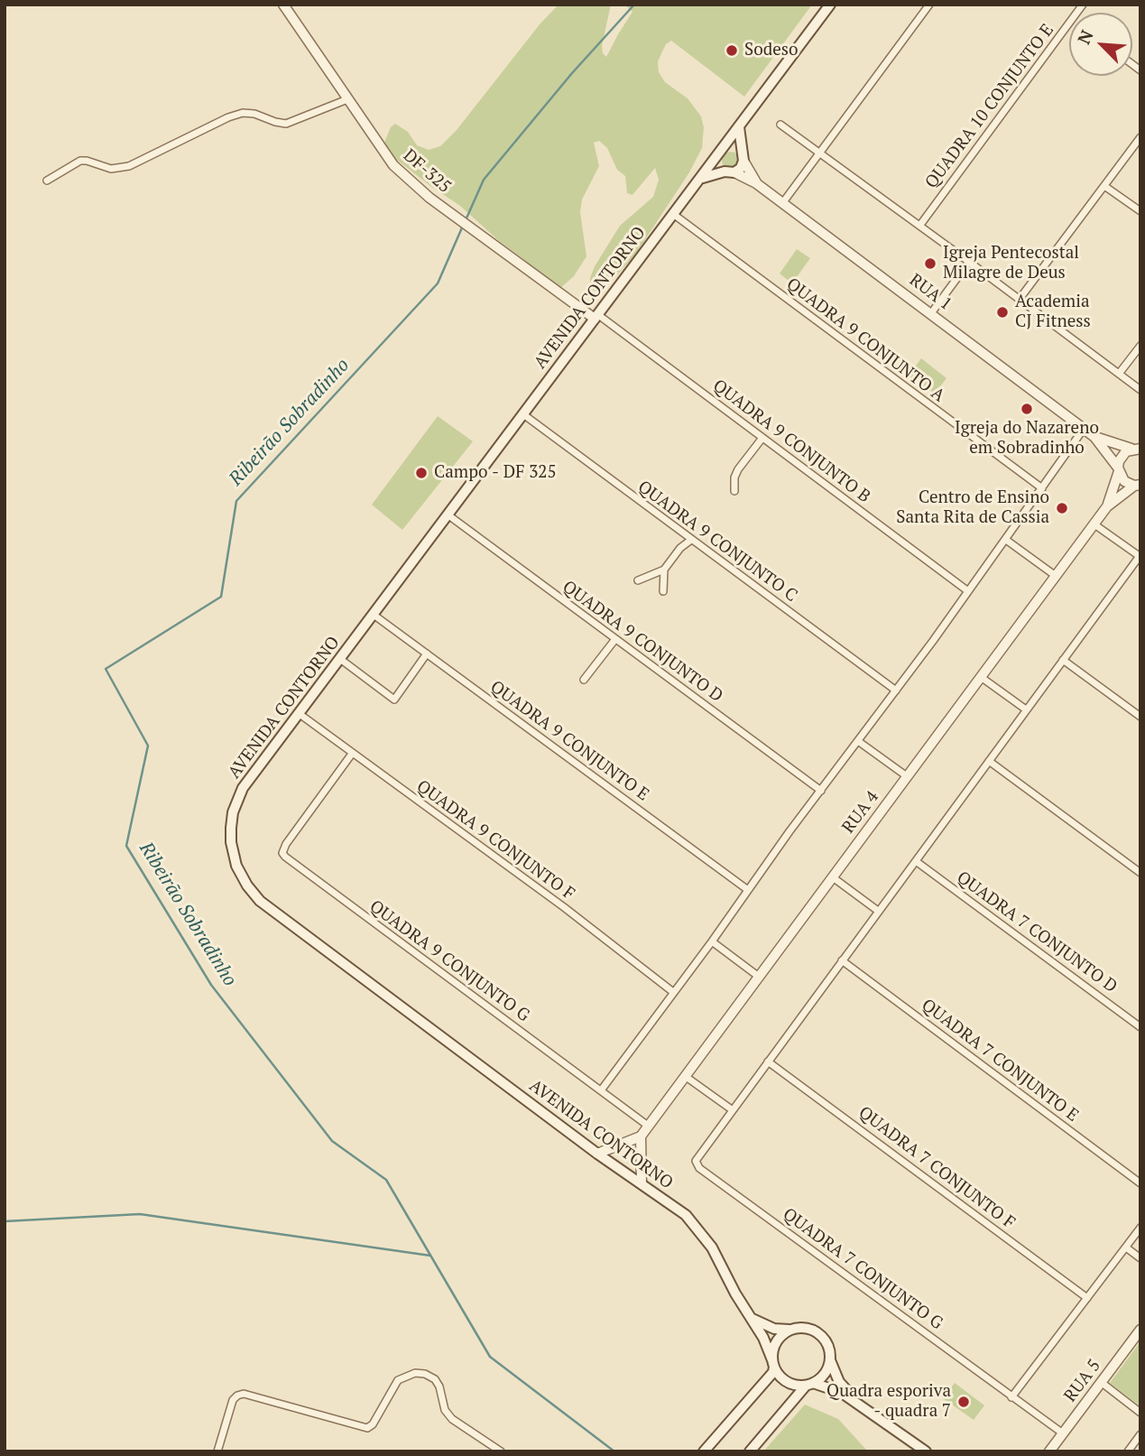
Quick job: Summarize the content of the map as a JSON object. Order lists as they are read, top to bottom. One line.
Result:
{"streets":{"main road":["AVENIDA CONTORNO"],"street":["QUADRA 10 CONJUNTO E","DF-325","RUA 1","QUADRA 9 CONJUNTO A","QUADRA 9 CONJUNTO B","QUADRA 9 CONJUNTO C","QUADRA 9 CONJUNTO D","QUADRA 9 CONJUNTO E","RUA 4","QUADRA 9 CONJUNTO F","QUADRA 7 CONJUNTO D","QUADRA 9 CONJUNTO G","QUADRA 7 CONJUNTO E","QUADRA 7 CONJUNTO F","QUADRA 7 CONJUNTO G","RUA 5"]},"crossings":[["DF-325","AVENIDA CONTORNO"],["DF-325","QUADRA 9 CONJUNTO B"],["RUA 1","AVENIDA CONTORNO"],["AVENIDA CONTORNO","QUADRA 9 CONJUNTO A"],["AVENIDA CONTORNO","QUADRA 9 CONJUNTO B"],["AVENIDA CONTORNO","QUADRA 9 CONJUNTO C"],["AVENIDA CONTORNO","QUADRA 9 CONJUNTO D"],["AVENIDA CONTORNO","QUADRA 9 CONJUNTO E"],["AVENIDA CONTORNO","QUADRA 9 CONJUNTO F"],["RUA 4","QUADRA 9 CONJUNTO G"],["QUADRA 9 CONJUNTO F","QUADRA 9 CONJUNTO G"],["QUADRA 7 CONJUNTO G","RUA 5"]],"water":["Ribeirão Sobradinho"],"places":["Sodeso","Igreja Pentecostal Milagre de Deus","Academia CJ Fitness","Igreja do Nazareno em Sobradinho","Campo - DF 325","Centro de Ensino Santa Rita de Cassia","Quadra esporiva - quadra 7"],"north":"top left"}
